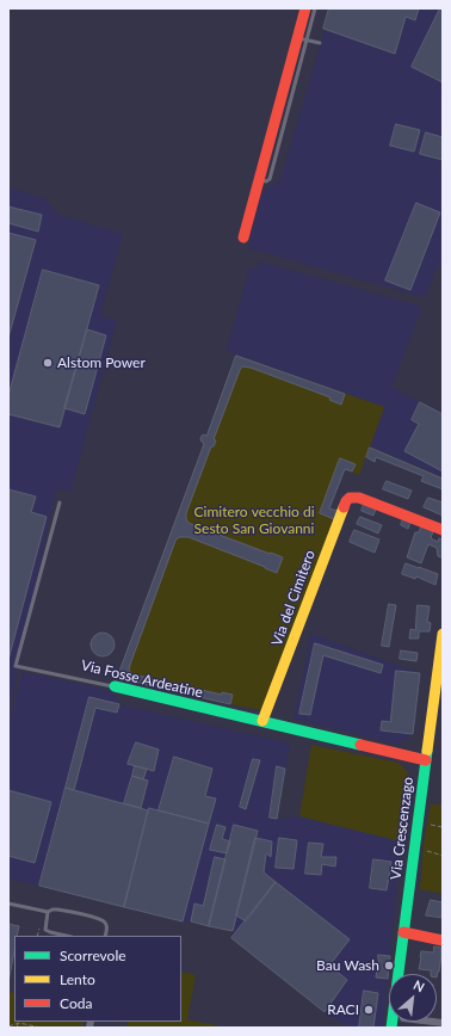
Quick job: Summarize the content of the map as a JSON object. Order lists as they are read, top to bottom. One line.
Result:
{"streets":{"street":["Via del Cimitero","Via Fosse Ardeatine","Via Crescenzago"]},"crossings":[["Via del Cimitero","Via Fosse Ardeatine"],["Via Fosse Ardeatine","Via Crescenzago"]],"parks":["Cimitero vecchio di Sesto San Giovanni"],"places":["Alstom Power","Bau Wash","RACI"],"legend":["Scorrevole","Lento","Coda"],"north":"top right"}
